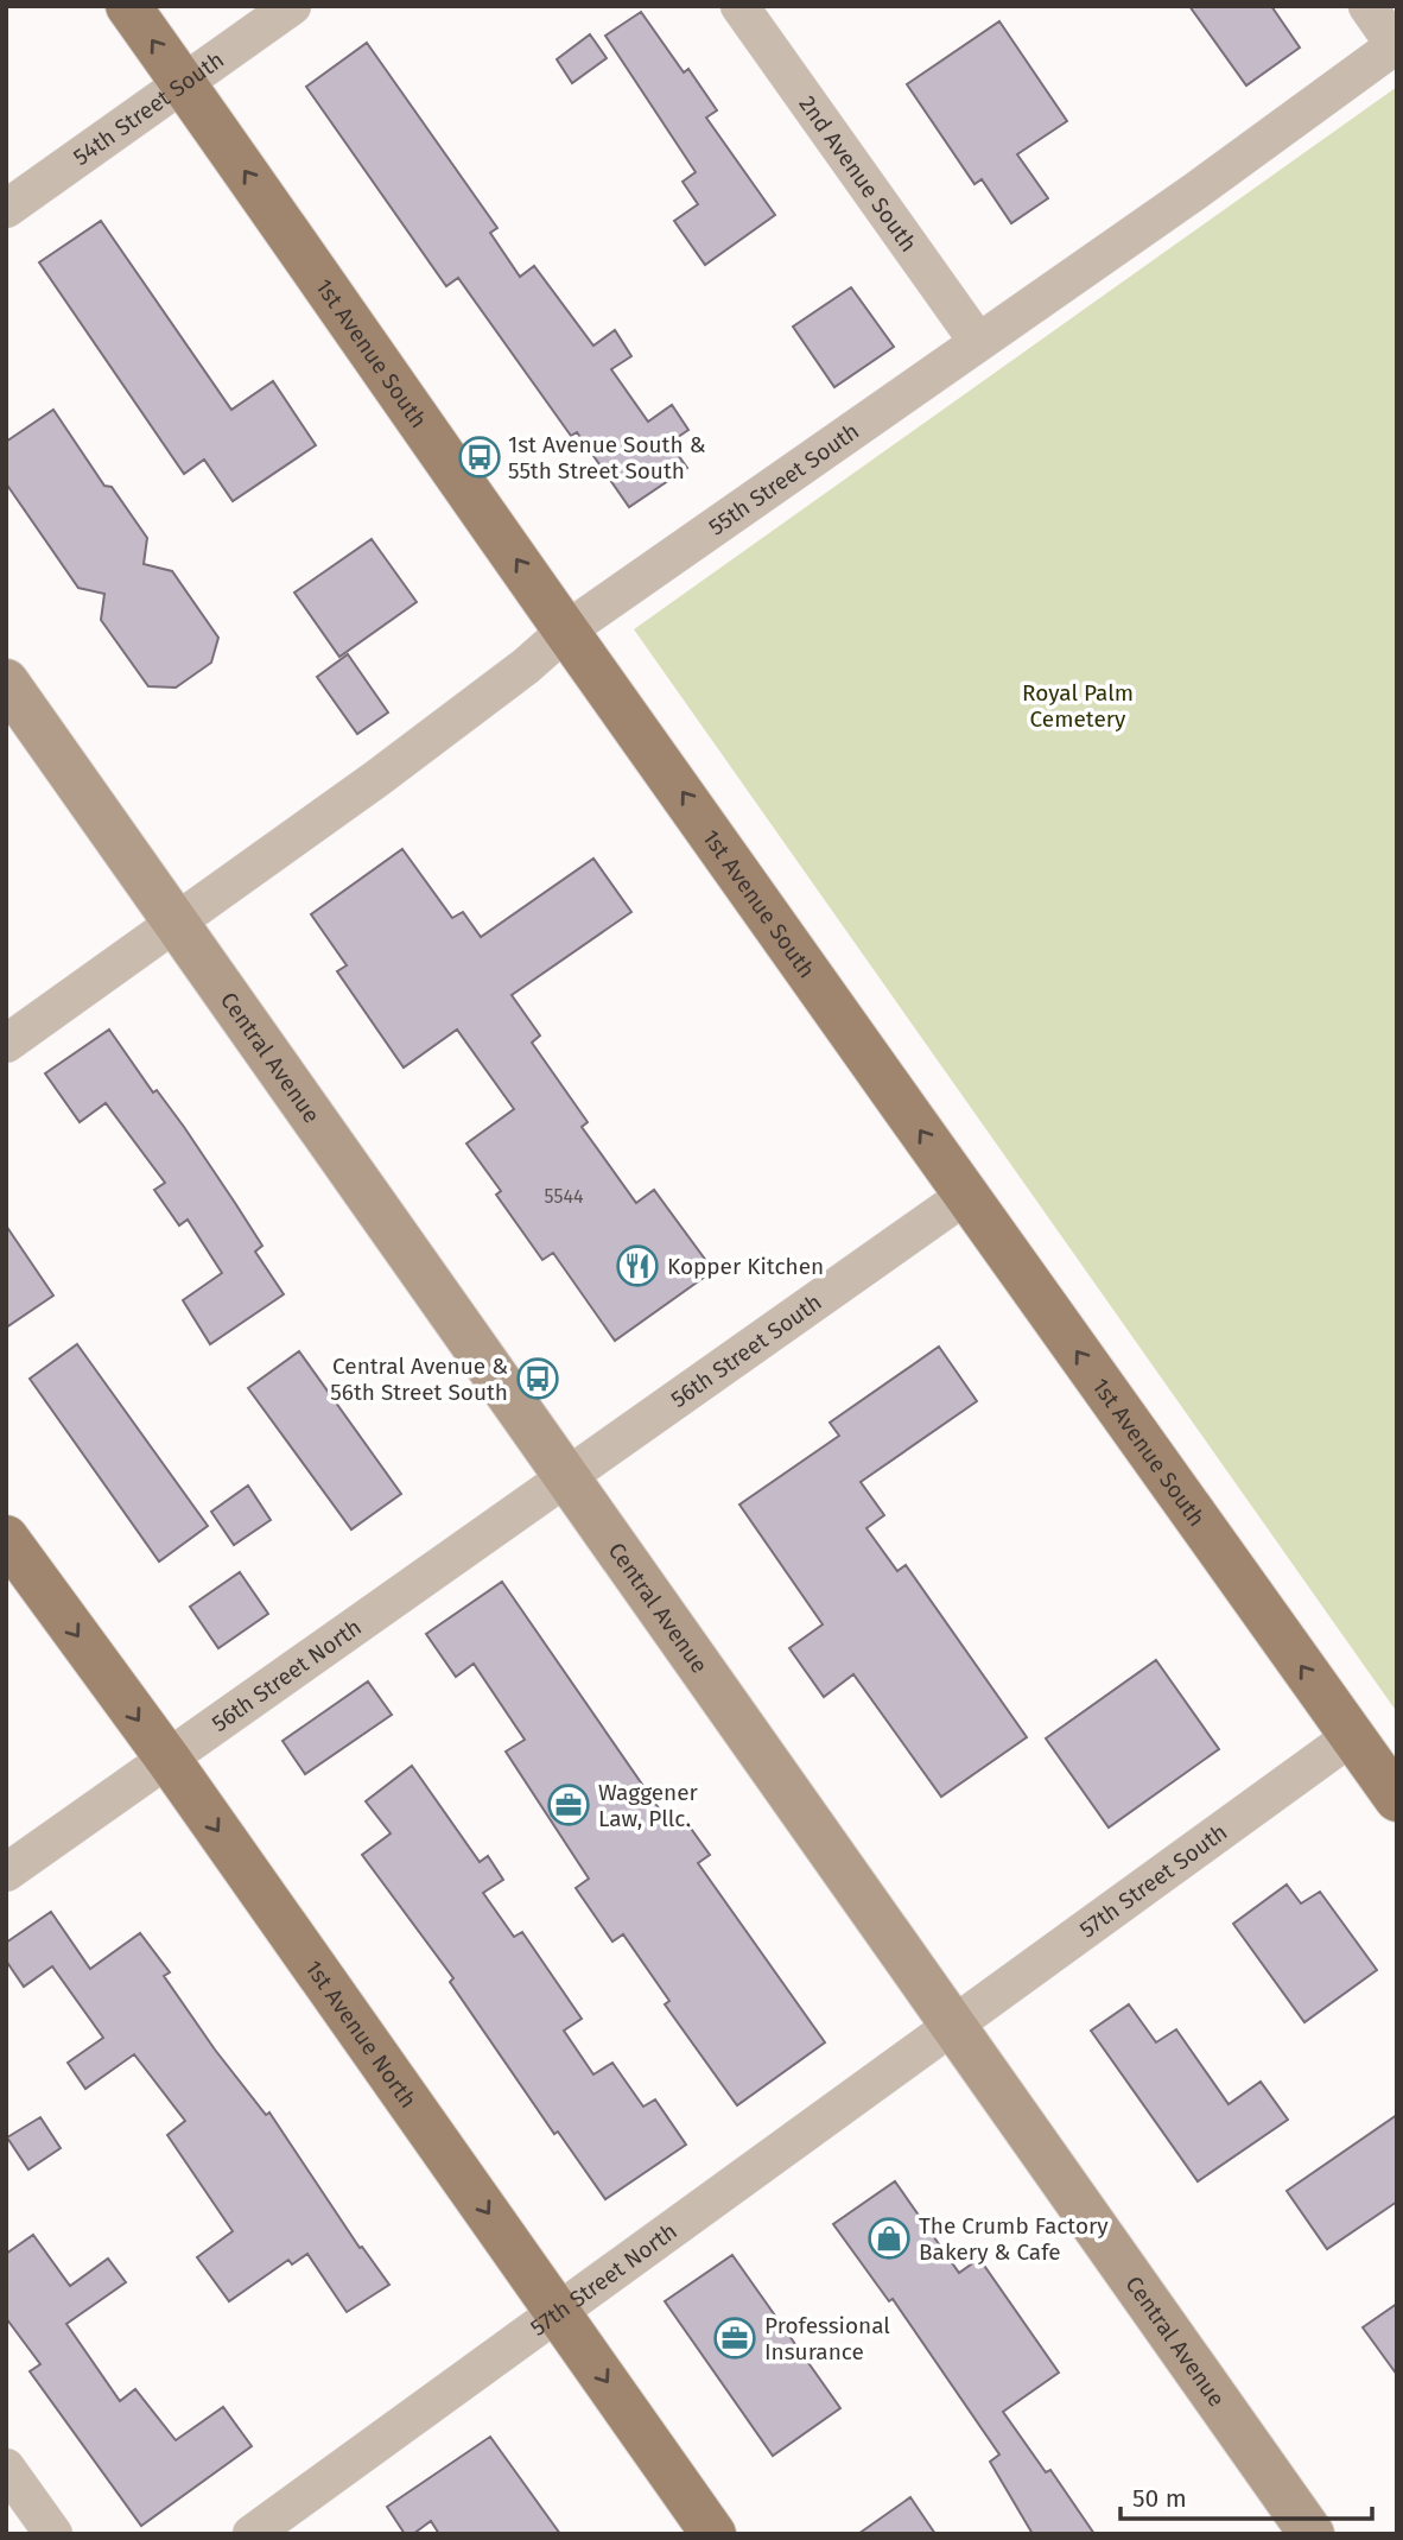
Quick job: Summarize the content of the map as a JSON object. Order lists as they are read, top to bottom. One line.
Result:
{"streets":{"main road":["1st Avenue South","Central Avenue","1st Avenue North"],"street":["54th Street South","2nd Avenue South","55th Street South","56th Street South","56th Street North","57th Street South","57th Street North"]},"crossings":[["54th Street South","1st Avenue South"],["2nd Avenue South","55th Street South"],["1st Avenue South","55th Street South"],["1st Avenue South","56th Street South"],["1st Avenue South","57th Street South"],["55th Street South","Central Avenue"],["Central Avenue","56th Street South"],["Central Avenue","56th Street North"],["Central Avenue","57th Street South"],["Central Avenue","57th Street North"],["56th Street South","56th Street North"],["56th Street North","1st Avenue North"],["57th Street South","57th Street North"],["1st Avenue North","57th Street North"]],"one_way":["1st Avenue South","1st Avenue North"],"parks":["Royal Palm Cemetery"],"places":{"bus stop":["1st Avenue South & 55th Street South","Central Avenue & 56th Street South"],"restaurant":["Kopper Kitchen"],"office":["Waggener Law, Pllc.","Professional Insurance"],"shop":["The Crumb Factory Bakery & Cafe"]},"house_numbers":["5544"],"scale_bar":"50 m"}
